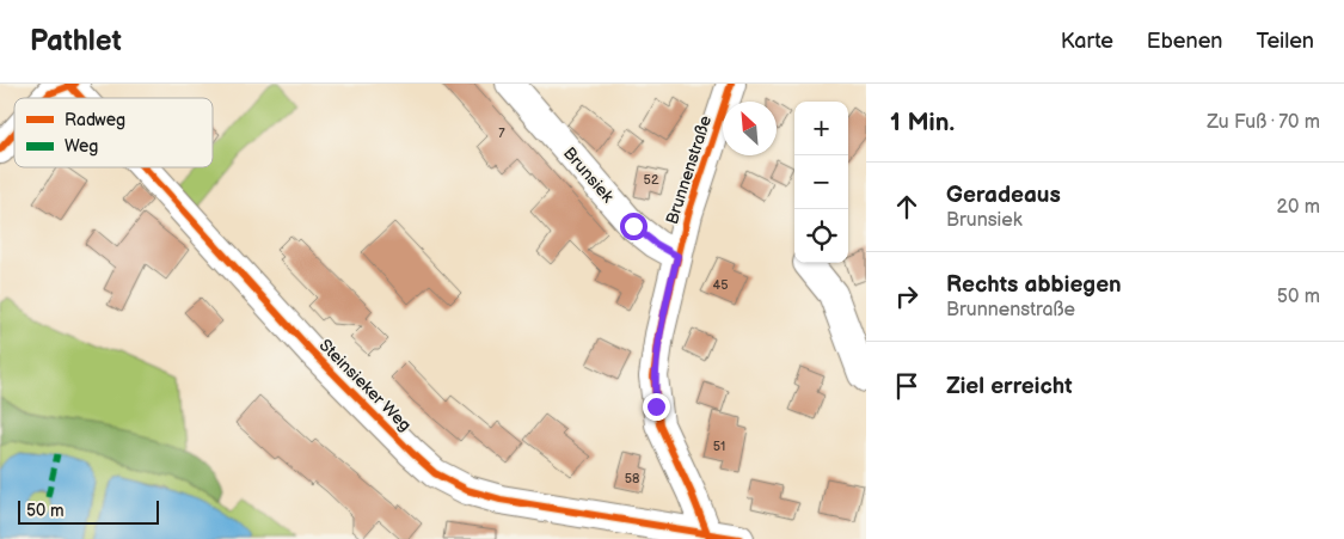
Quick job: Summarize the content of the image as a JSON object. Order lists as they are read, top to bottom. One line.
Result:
{"streets":{"street":["Brunnenstraße","Brunsiek","Steinsieker Weg"]},"crossings":[["Brunnenstraße","Brunsiek"],["Brunnenstraße","Steinsieker Weg"]],"house_numbers":["7","52","45","51","58"],"legend":["Radweg","Weg"],"scale_bar":"50 m","north":"top left","page":{"header":"Pathlet","nav":["Karte","Ebenen","Teilen"],"heading":["1 Min.","Zu Fuß · 70 m"],"map_buttons":["+","−"],"list":[["Geradeaus","Brunsiek","20 m"],["Rechts abbiegen","Brunnenstraße","50 m"],"Ziel erreicht"],"scale":"50 m"}}
